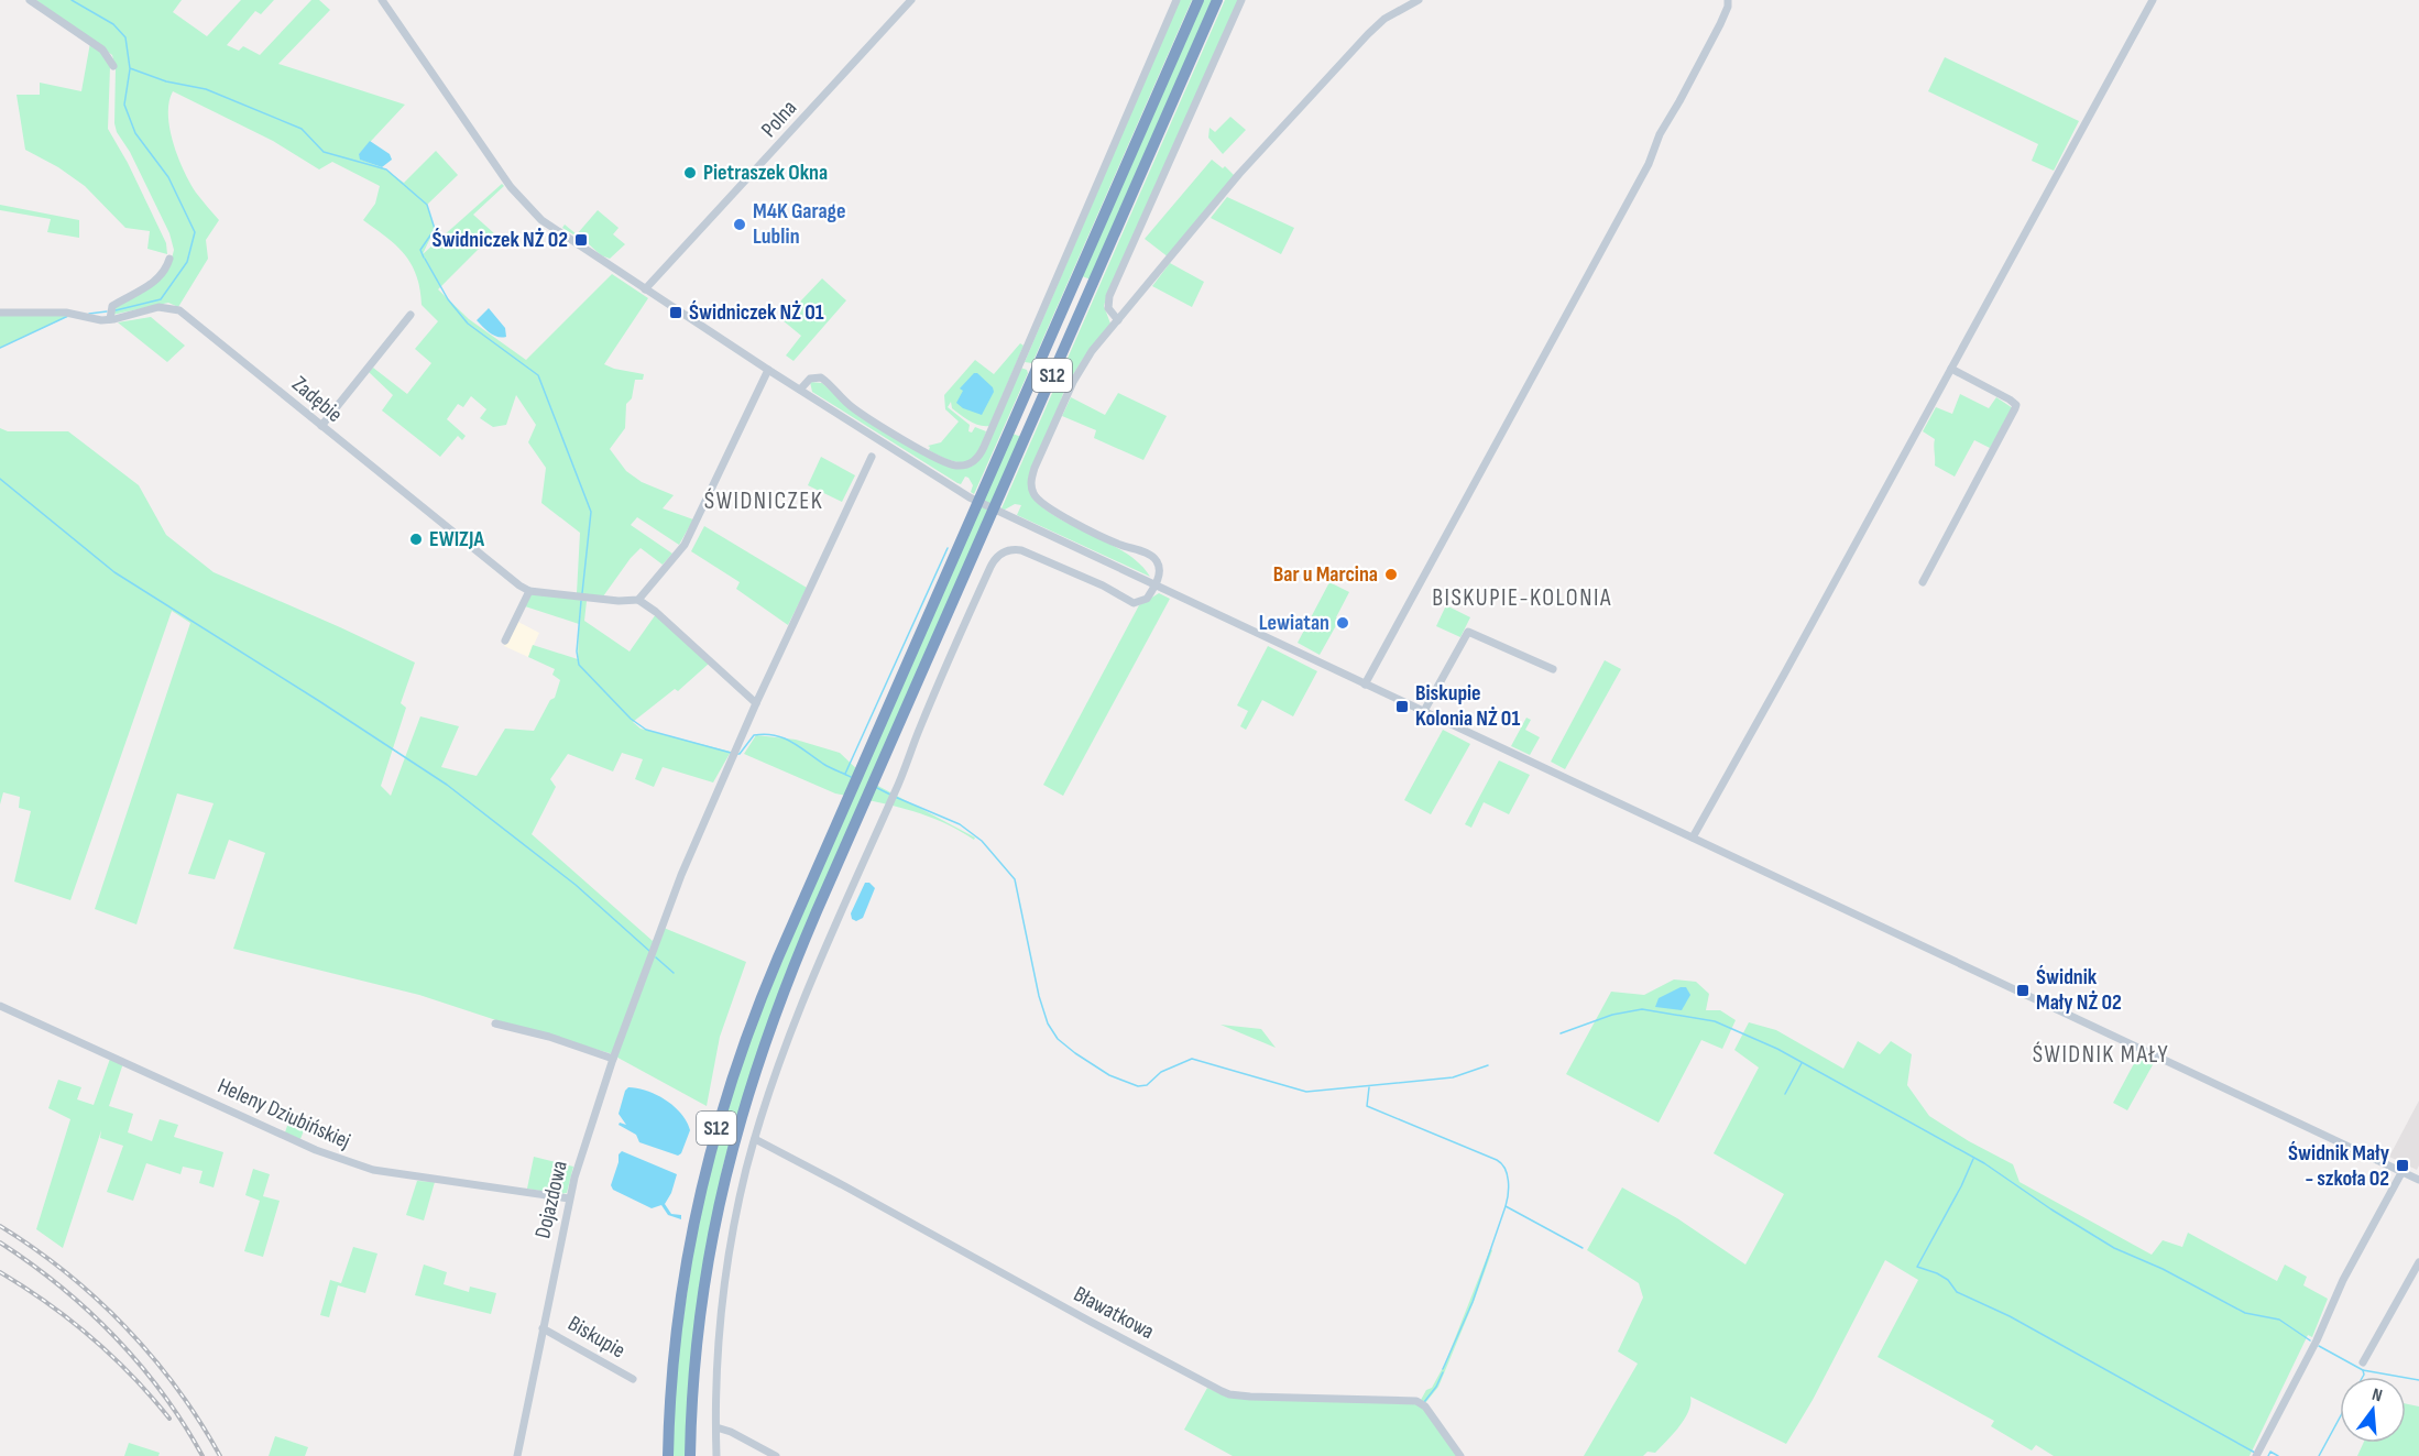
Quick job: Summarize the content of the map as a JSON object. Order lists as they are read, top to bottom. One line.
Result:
{"streets":{"highway":["S12"],"street":["Polna","Zadębie","Heleny Dziubińskiej","Dojazdowa","Bławatkowa","Biskupie"]},"crossings":[["Heleny Dziubińskiej","Dojazdowa"],["Dojazdowa","Biskupie"]],"districts":["ŚWIDNICZEK","BISKUPIE-KOLONIA","ŚWIDNIK MAŁY"],"places":{"other":["Pietraszek Okna","M4K Garage Lublin","EWIZJA","Bar u Marcina","Lewiatan"],"transit":["Świdniczek NŻ 02","Świdniczek NŻ 01","Biskupie Kolonia NŻ 01","Świdnik Mały NŻ 02","Świdnik Mały - szkoła 02"]},"north":"top"}
